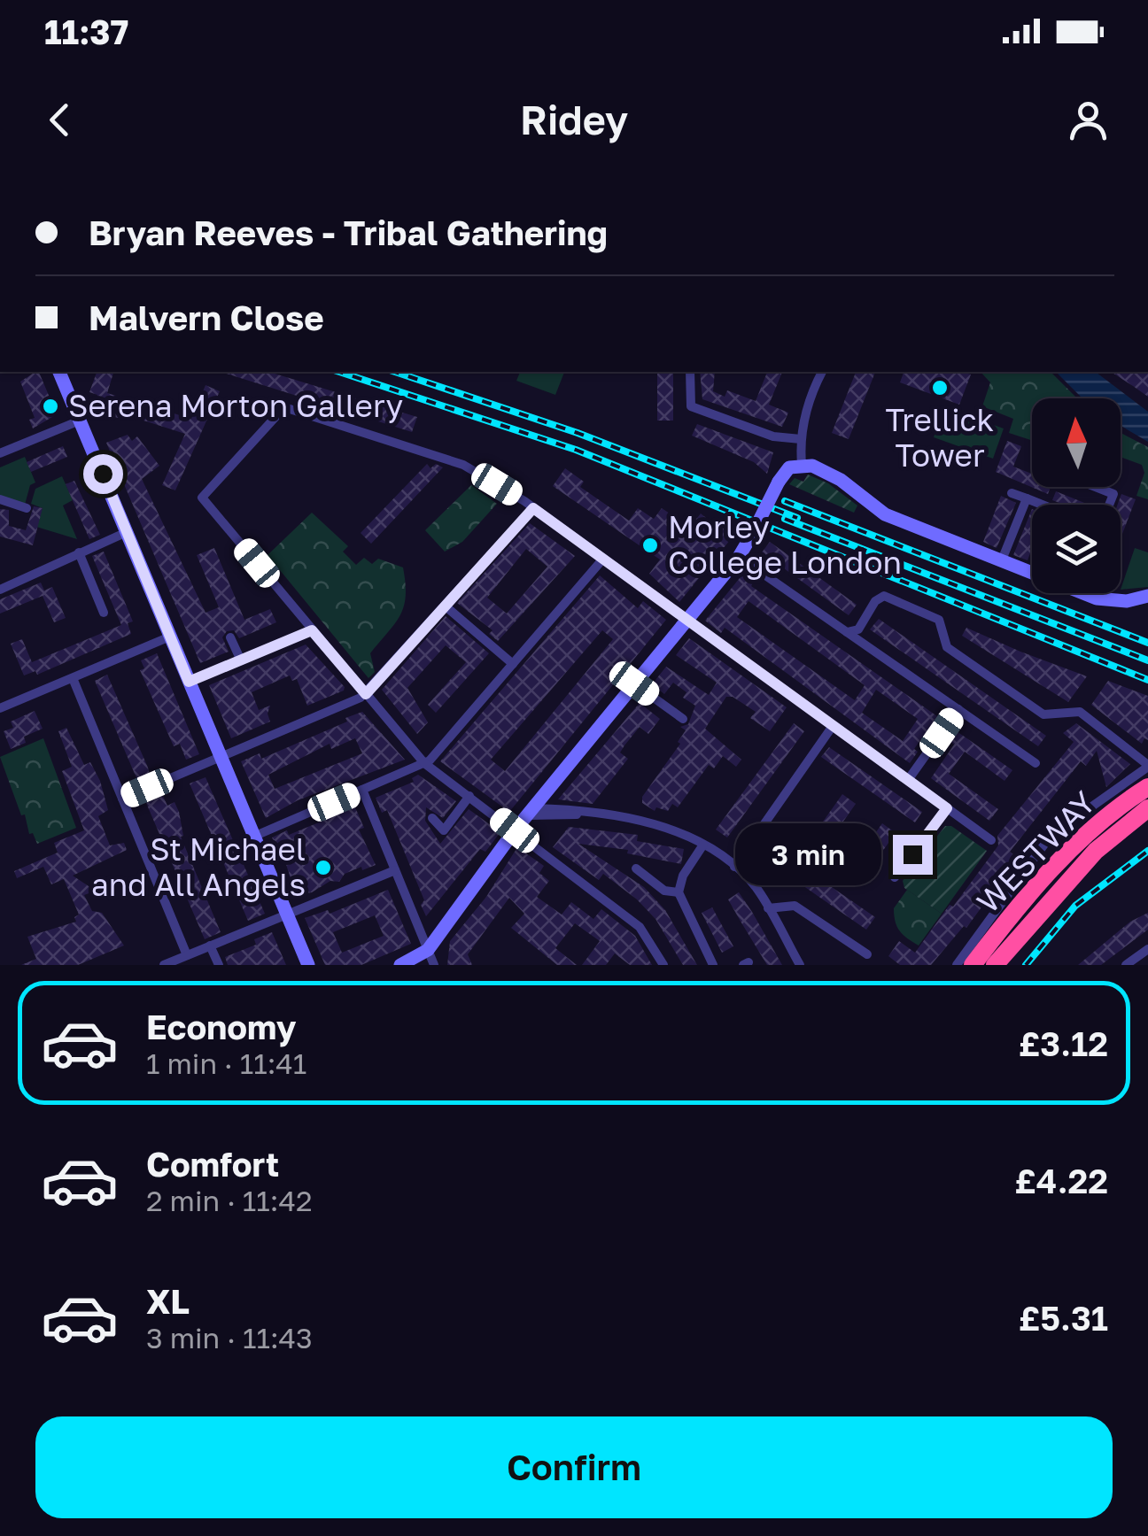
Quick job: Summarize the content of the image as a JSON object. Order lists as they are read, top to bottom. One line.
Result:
{"streets":{"highway":["WESTWAY"]},"places":["Trellick Tower","Serena Morton Gallery","Morley College London","St Michael and All Angels"],"north":"top","page":{"status":"11:37","header":"Ridey","banner":["Bryan Reeves - Tribal Gathering","Malvern Close"],"bubble":"3 min","list":[{"name":"Economy","note":"1 min · 11:41","value":"£3.12"},{"name":"Comfort","note":"2 min · 11:42","value":"£4.22"},{"name":"XL","note":"3 min · 11:43","value":"£5.31"}],"buttons":"Confirm"}}
